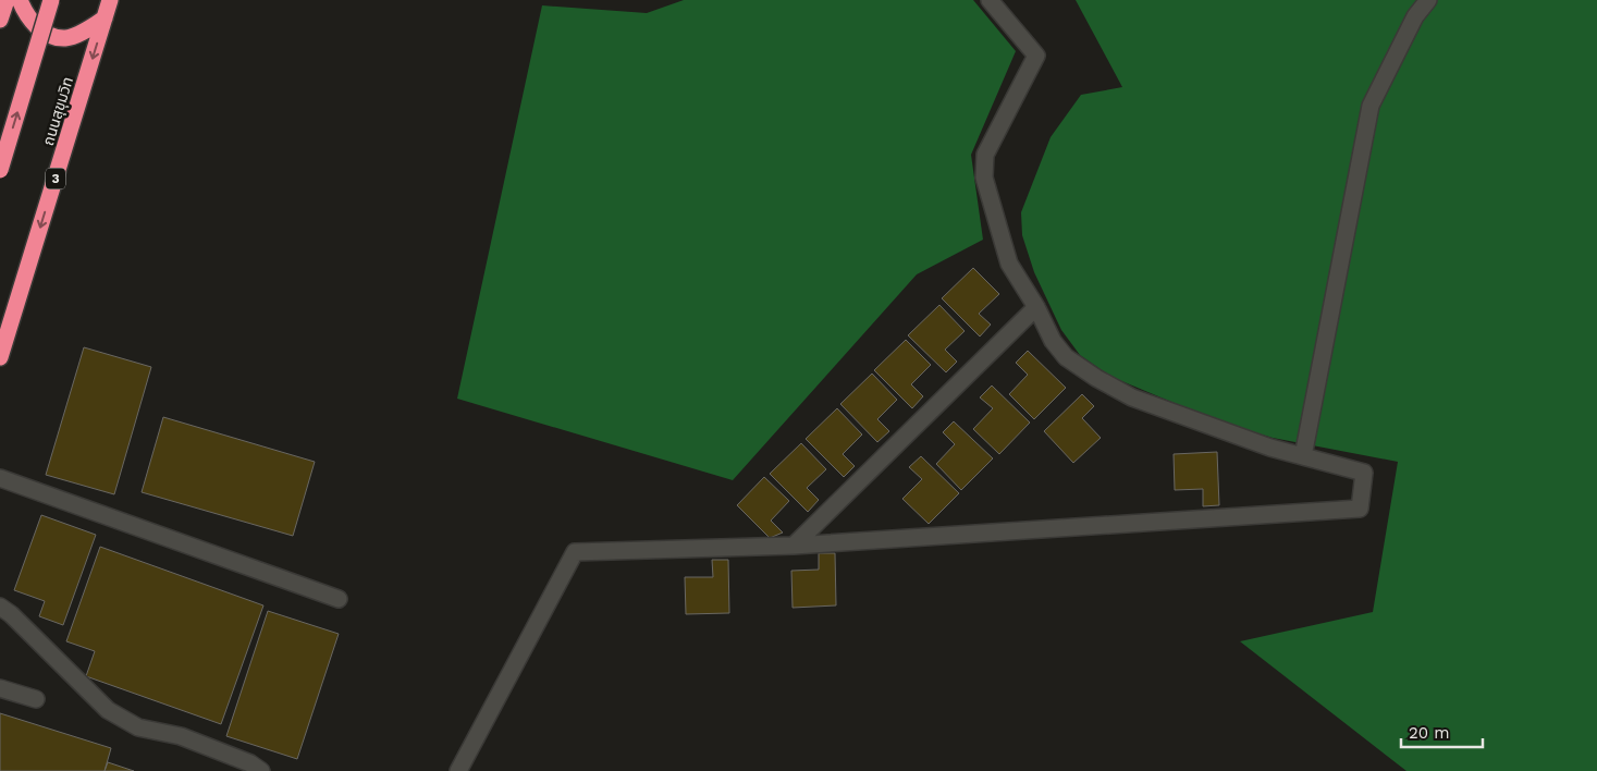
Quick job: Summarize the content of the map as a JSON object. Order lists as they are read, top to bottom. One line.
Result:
{"streets":{"highway":["ถนนสุขุมวิท","3"]},"scale_bar":"20 m"}
